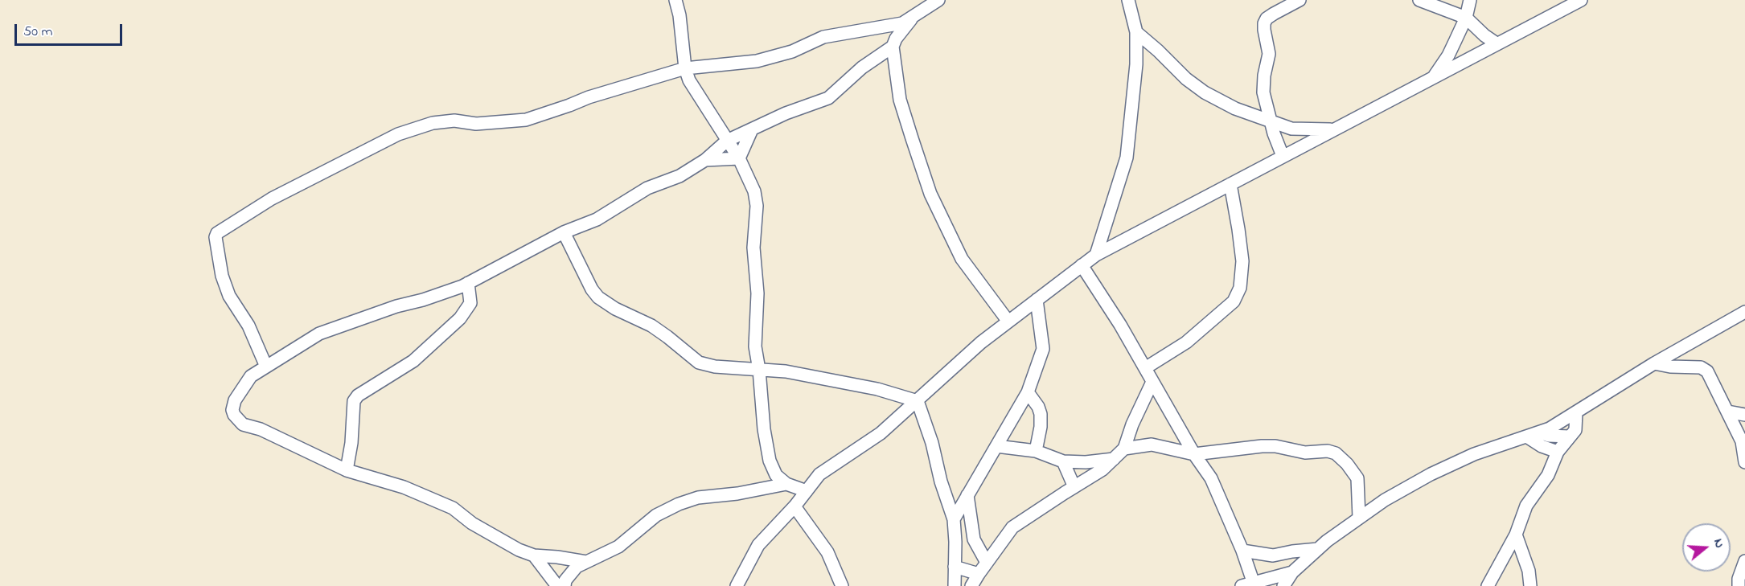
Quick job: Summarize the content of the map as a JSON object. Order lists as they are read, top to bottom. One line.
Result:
{"scale_bar":"50 m","north":"right"}
